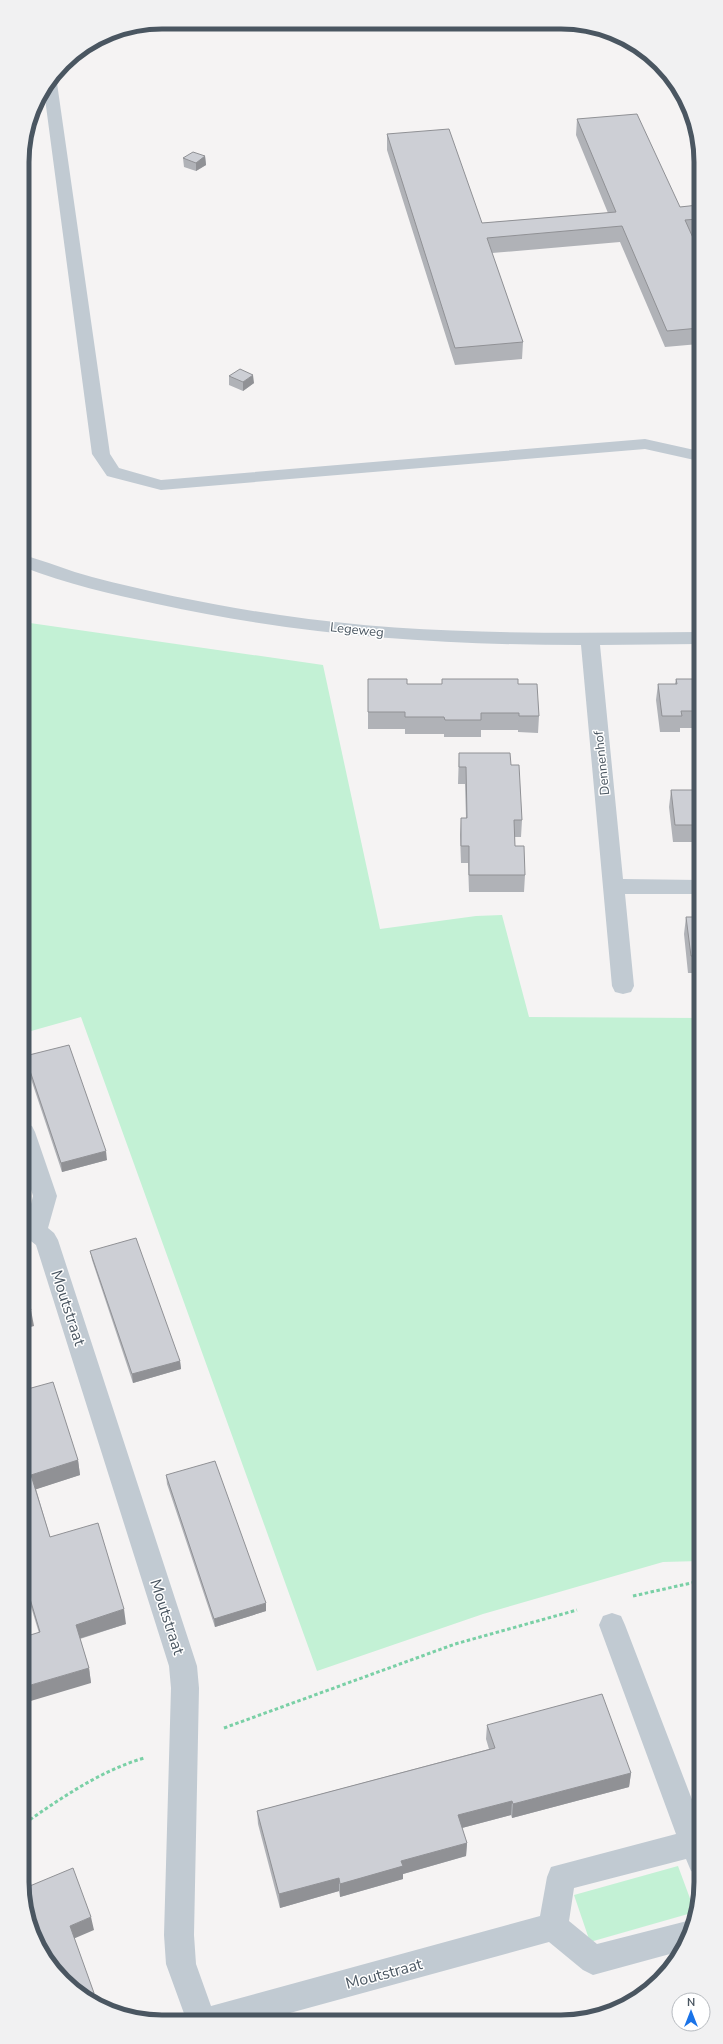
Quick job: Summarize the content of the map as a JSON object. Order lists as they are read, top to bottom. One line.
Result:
{"streets":{"street":["Legeweg","Dennenhof","Moutstraat"]},"crossings":[["Legeweg","Dennenhof"]],"north":"top"}
